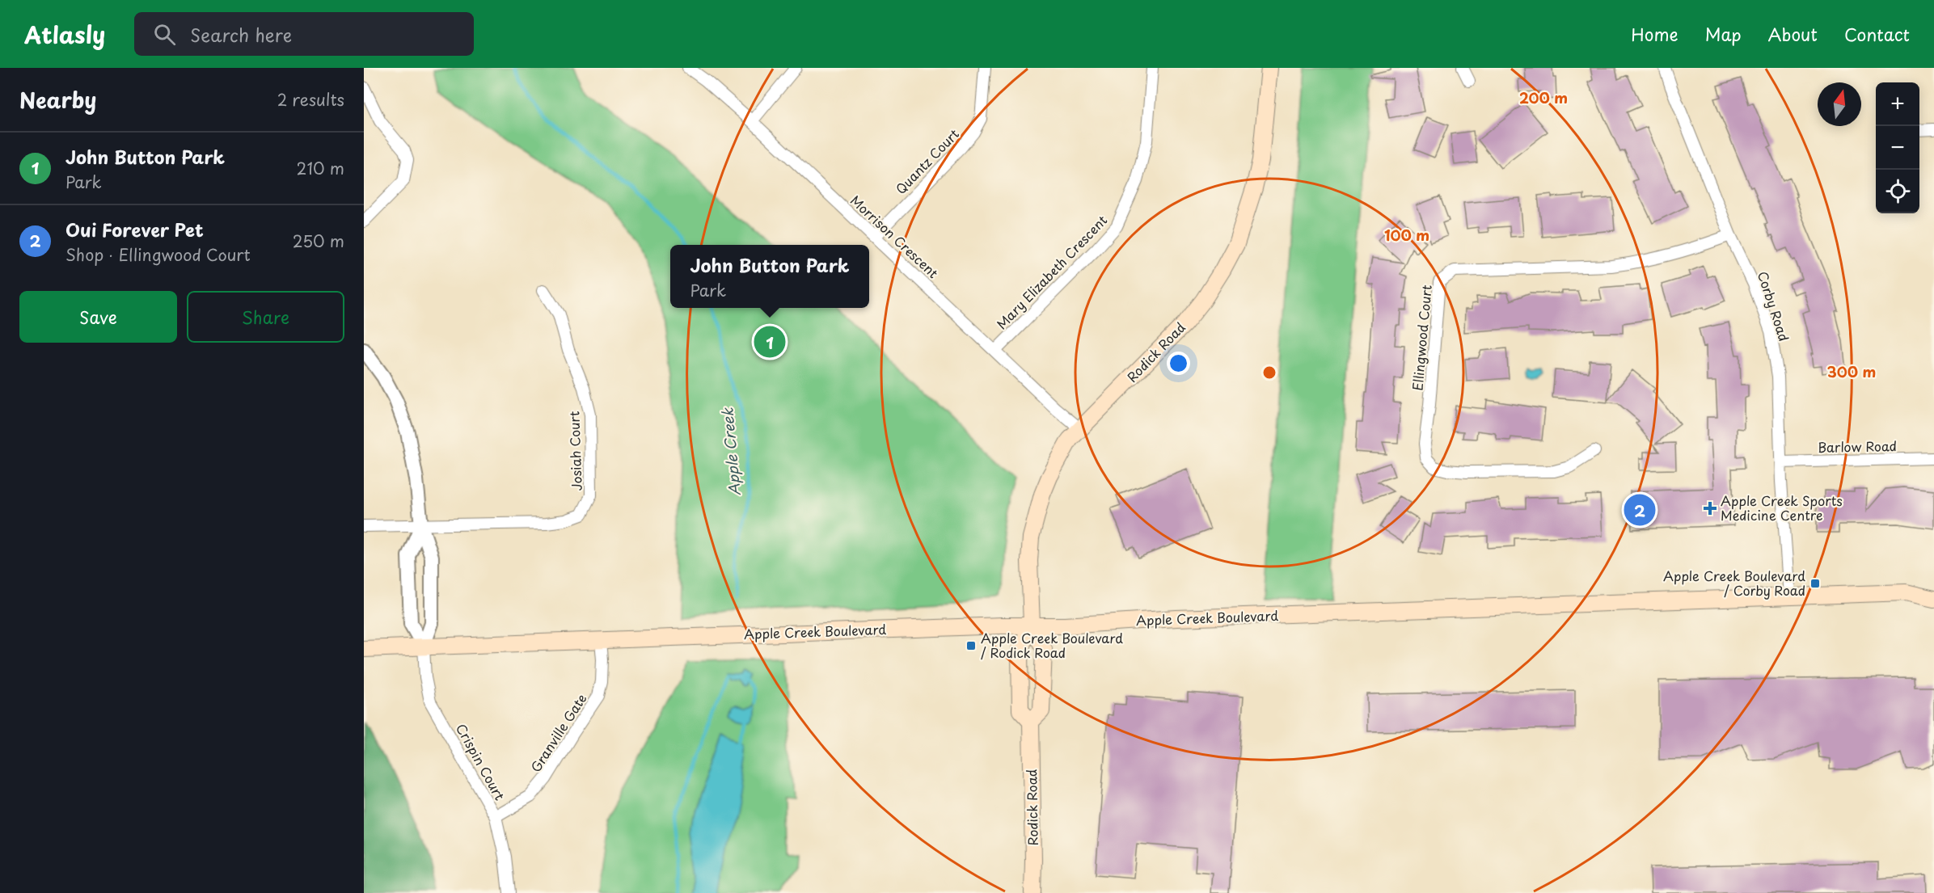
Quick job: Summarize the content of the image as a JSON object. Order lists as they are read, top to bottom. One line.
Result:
{"streets":{"main road":["Rodick Road","Apple Creek Boulevard"],"street":["Quantz Court","Morrison Crescent","Mary Elizabeth Crescent","Corby Road","Ellingwood Court","Barlow Road","Josiah Court","Granville Gate","Crispin Court"]},"crossings":[["Quantz Court","Morrison Crescent"],["Morrison Crescent","Mary Elizabeth Crescent"],["Morrison Crescent","Rodick Road"],["Corby Road","Ellingwood Court"],["Corby Road","Barlow Road"],["Corby Road","Apple Creek Boulevard"],["Rodick Road","Apple Creek Boulevard"],["Apple Creek Boulevard","Granville Gate"],["Apple Creek Boulevard","Crispin Court"],["Granville Gate","Crispin Court"]],"water":["Apple Creek"],"places":{"health":["Apple Creek Sports Medicine Centre"],"transit":["Apple Creek Boulevard / Corby Road","Apple Creek Boulevard / Rodick Road"]},"north":"top","page":{"header":"Atlasly","search":"Search here","nav":["Home","Map","About","Contact"],"heading":["Nearby","2 results"],"map_buttons":["+","−"],"list":[{"mark":"1","name":"John Button Park","note":"Park","value":"210 m"},{"mark":"2","name":"Oui Forever Pet","note":"Shop · Ellingwood Court","value":"250 m"}],"popup":["John Button Park","Park"],"buttons":["Save","Share"],"pins":["1","2"]},"rings":["200 m","100 m","300 m"]}
